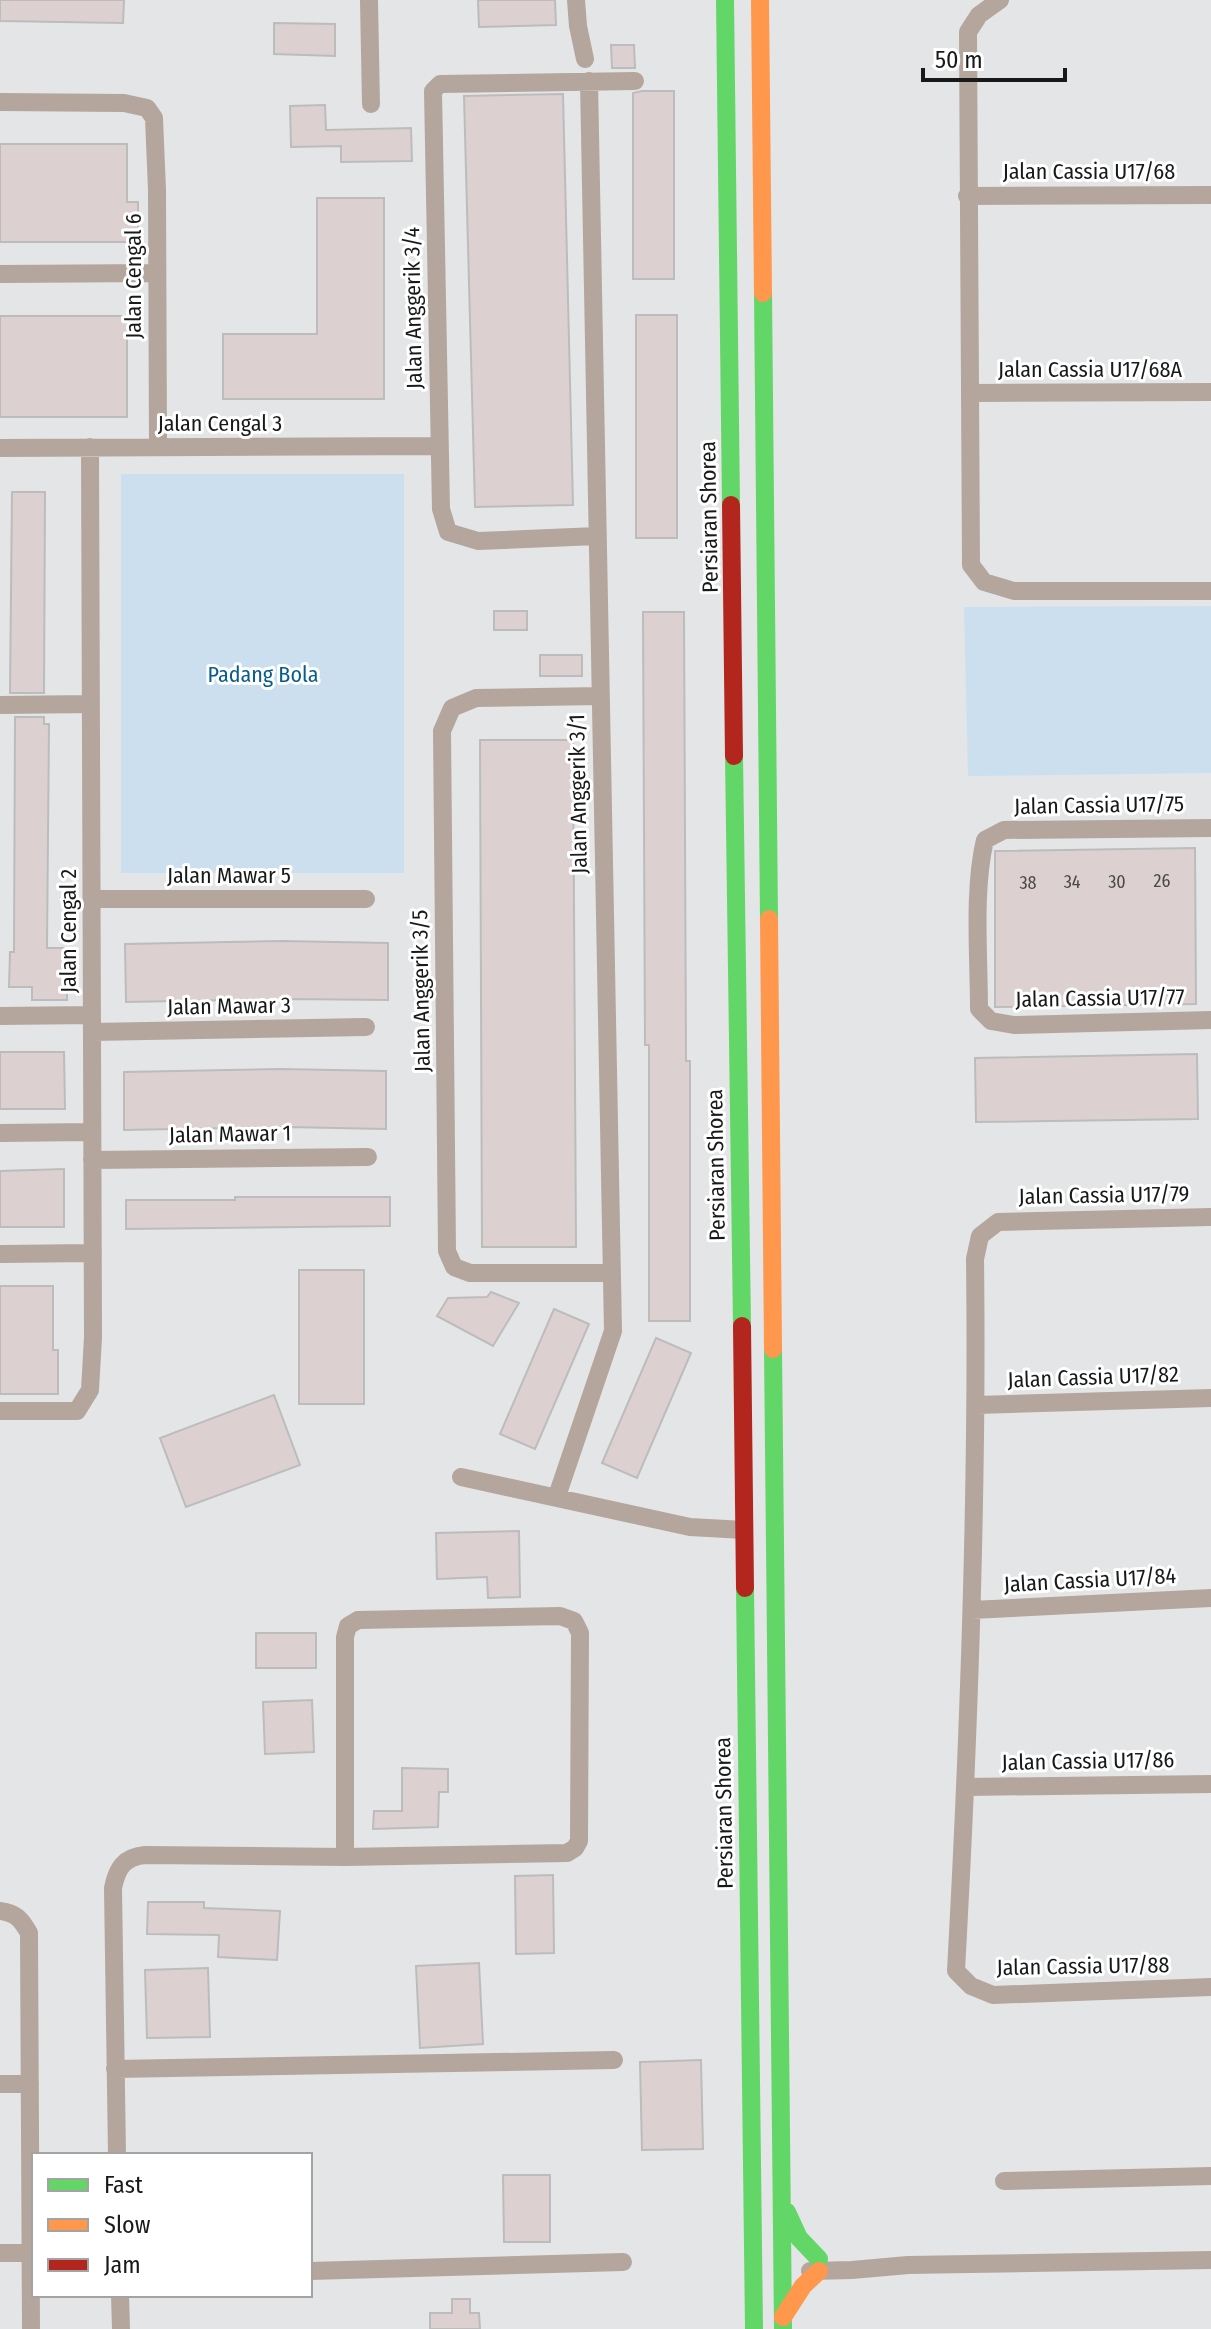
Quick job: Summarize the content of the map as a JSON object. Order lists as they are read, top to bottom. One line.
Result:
{"streets":{"main road":["Persiaran Shorea"],"street":["Jalan Cassia U17/68","Jalan Cengal 6","Jalan Anggerik 3/4","Jalan Cassia U17/68A","Jalan Cengal 3","Jalan Anggerik 3/1","Jalan Cassia U17/75","Jalan Mawar 5","Jalan Cengal 2","Jalan Anggerik 3/5","Jalan Cassia U17/77","Jalan Mawar 3","Jalan Mawar 1","Jalan Cassia U17/79","Jalan Cassia U17/82","Jalan Cassia U17/84","Jalan Cassia U17/86","Jalan Cassia U17/88"]},"crossings":[["Jalan Cengal 6","Jalan Cengal 3"],["Jalan Anggerik 3/4","Jalan Cengal 3"],["Jalan Anggerik 3/4","Jalan Anggerik 3/1"],["Jalan Cengal 3","Jalan Cengal 2"],["Jalan Anggerik 3/1","Jalan Anggerik 3/5"],["Jalan Cassia U17/75","Jalan Cassia U17/77"],["Jalan Mawar 5","Jalan Cengal 2"],["Jalan Cengal 2","Jalan Mawar 3"],["Jalan Cengal 2","Jalan Mawar 1"],["Jalan Cassia U17/79","Jalan Cassia U17/88"],["Jalan Cassia U17/82","Jalan Cassia U17/88"],["Jalan Cassia U17/84","Jalan Cassia U17/88"],["Jalan Cassia U17/86","Jalan Cassia U17/88"]],"parks":["Padang Bola"],"house_numbers":["26","34","30","38"],"legend":["Fast","Slow","Jam"],"scale_bar":"50 m"}
